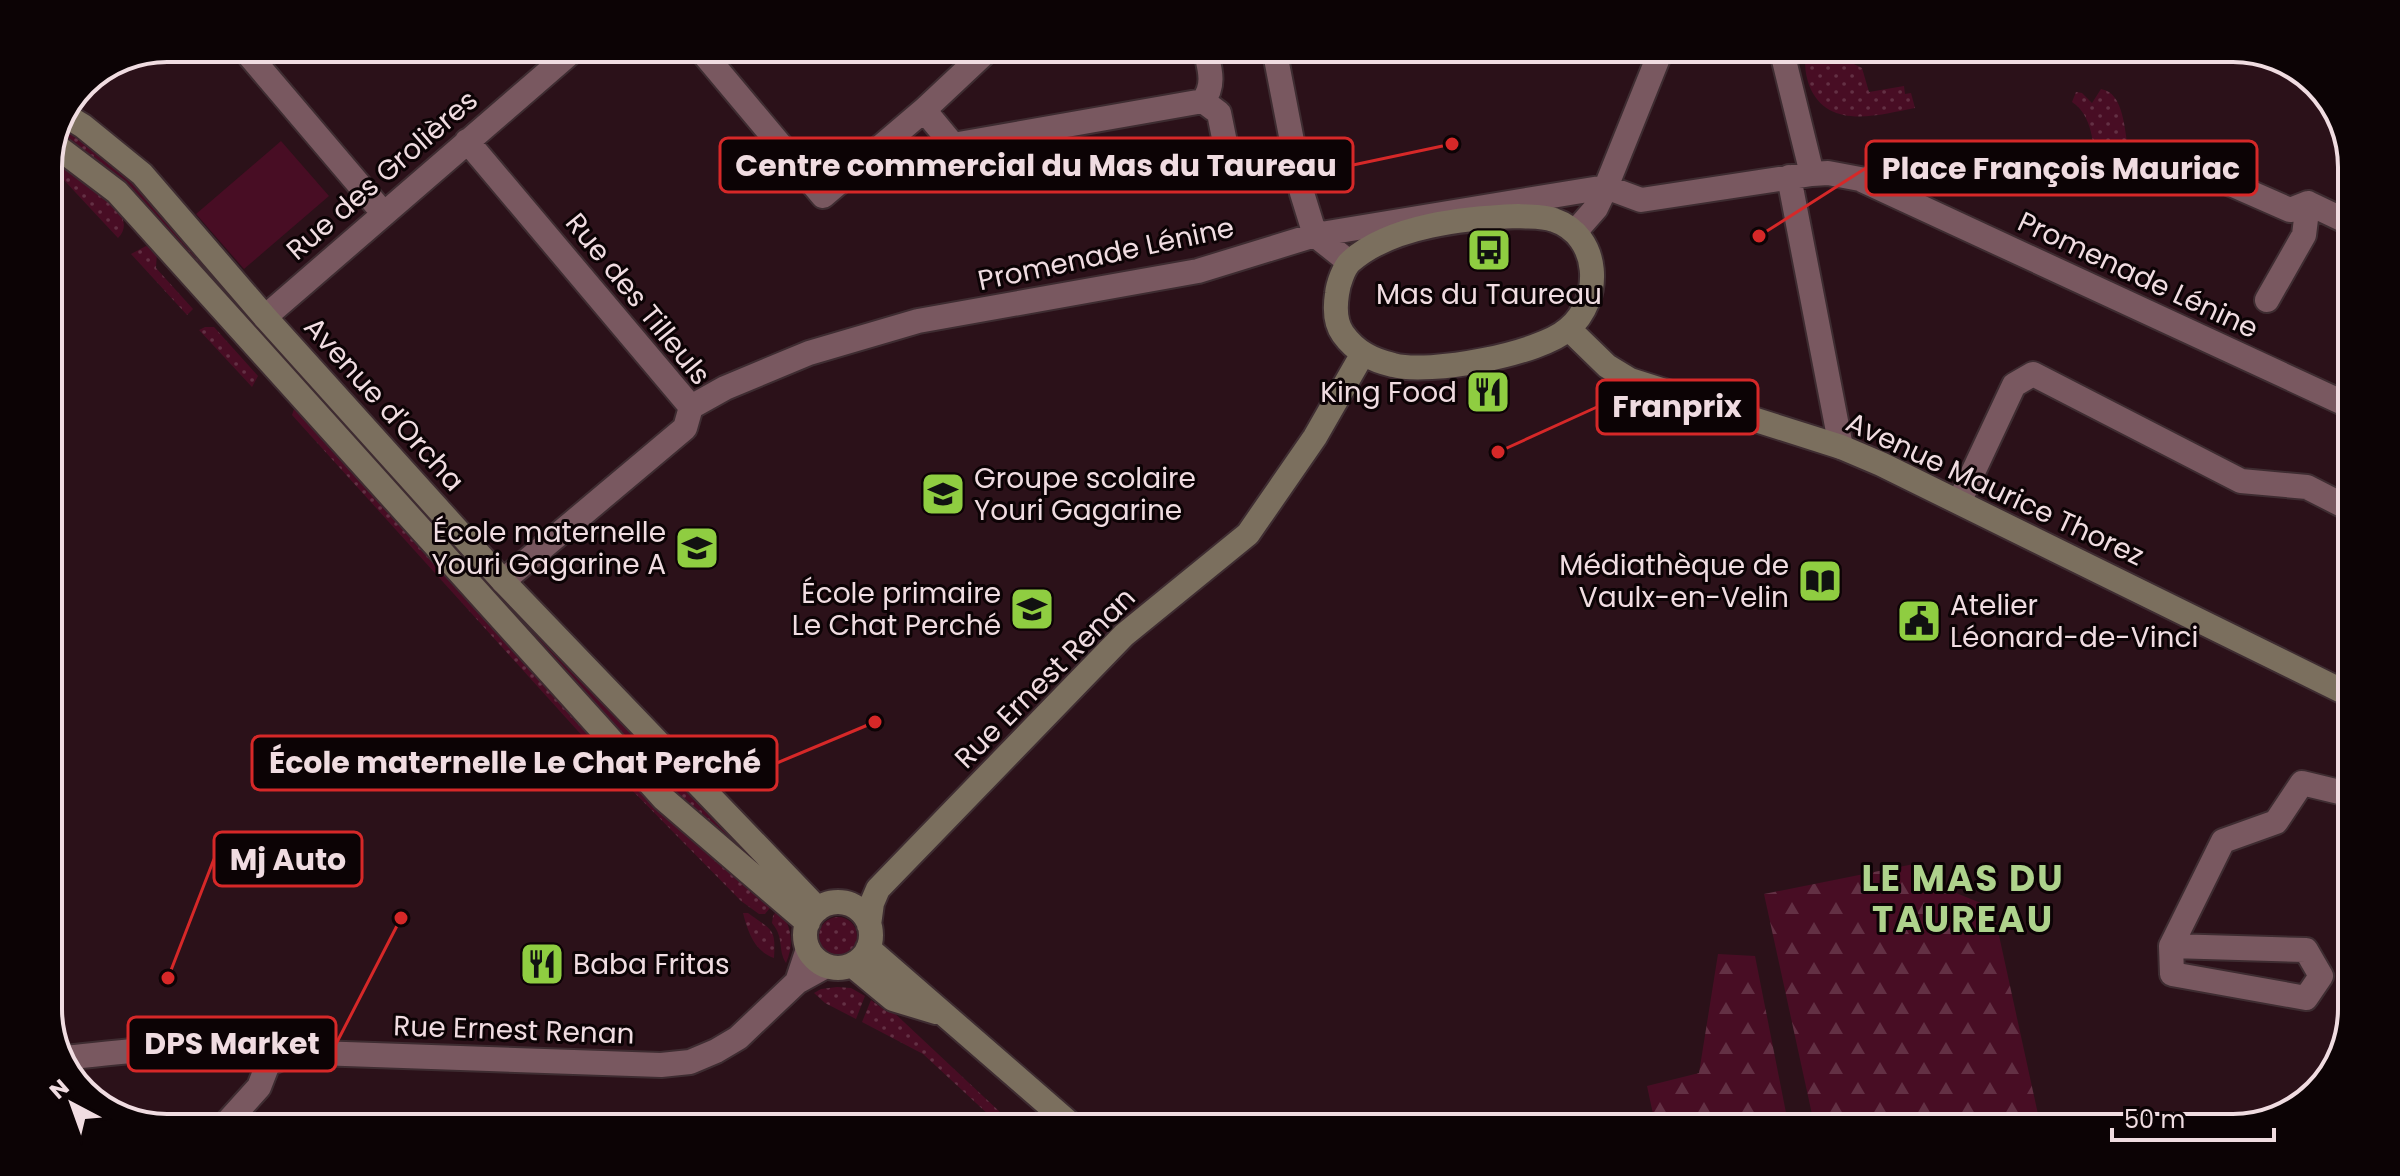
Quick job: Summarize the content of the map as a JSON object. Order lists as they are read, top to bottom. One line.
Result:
{"streets":{"main road":["Avenue d'Orcha","Avenue Maurice Thorez","Rue Ernest Renan"],"street":["Rue des Grolières","Promenade Lénine","Rue des Tilleuls"]},"crossings":[["Rue des Grolières","Rue des Tilleuls"],["Rue des Grolières","Avenue d'Orcha"],["Promenade Lénine","Rue des Tilleuls"],["Rue des Tilleuls","Avenue d'Orcha"],["Avenue d'Orcha","Rue Ernest Renan"],["Avenue Maurice Thorez","Rue Ernest Renan"]],"districts":["LE MAS DU TAUREAU"],"places":{"other":["Centre commercial du Mas du Taureau","Place François Mauriac","Franprix","École maternelle Le Chat Perché","DPS Market","Mj Auto"],"bus stop":["Mas du Taureau"],"restaurant":["King Food","Baba Fritas"],"school or university":["Groupe scolaire Youri Gagarine","École maternelle Youri Gagarine A","École primaire Le Chat Perché"],"library":["Médiathèque de Vaulx-en-Velin"],"public building":["Atelier Léonard-de-Vinci"]},"scale_bar":"50 m","north":"top left"}
